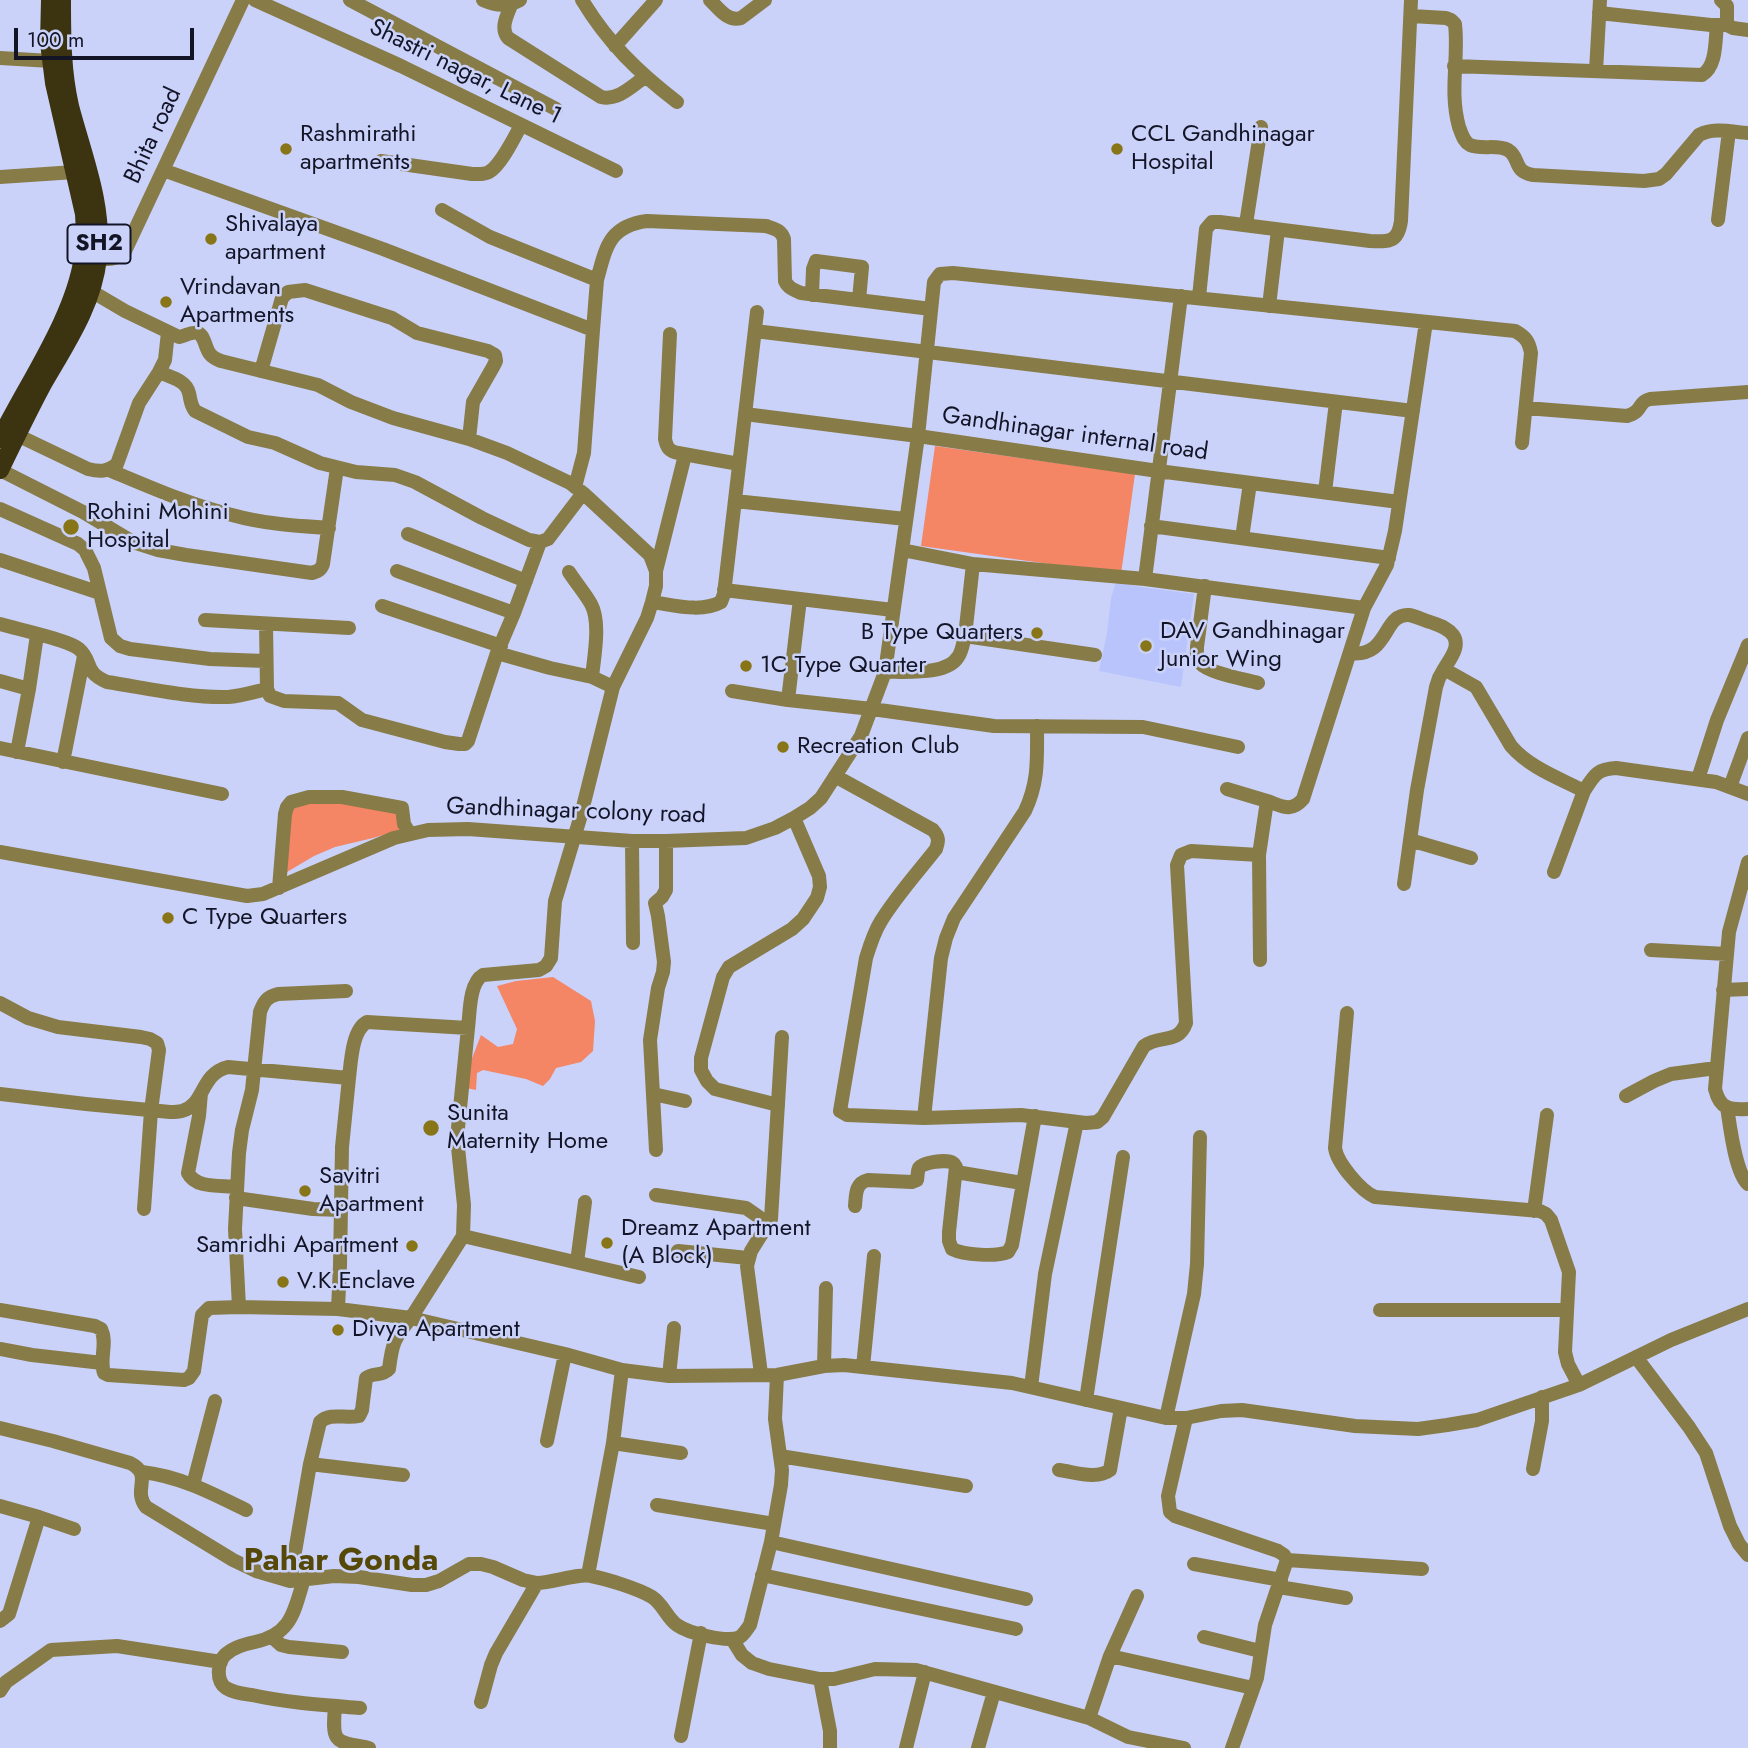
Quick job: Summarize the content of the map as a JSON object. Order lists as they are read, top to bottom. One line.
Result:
{"streets":{"main road":["SH2"],"street":["Shastri nagar, Lane 1","Bhita road","Gandhinagar internal road","Gandhinagar colony road"]},"crossings":[["Bhita road","SH2"],["Gandhinagar internal road","Gandhinagar colony road"]],"districts":["Pahar Gonda"],"places":["Rashmirathi apartments","CCL Gandhinagar Hospital","Shivalaya apartment","Vrindavan Apartments","Rohini Mohini Hospital","B Type Quarters","DAV Gandhinagar Junior Wing","1C Type Quarter","Recreation Club","C Type Quarters","Sunita Maternity Home","Savitri Apartment","Dreamz Apartment (A Block)","Samridhi Apartment","V.K.Enclave","Divya Apartment"],"scale_bar":"100 m"}
